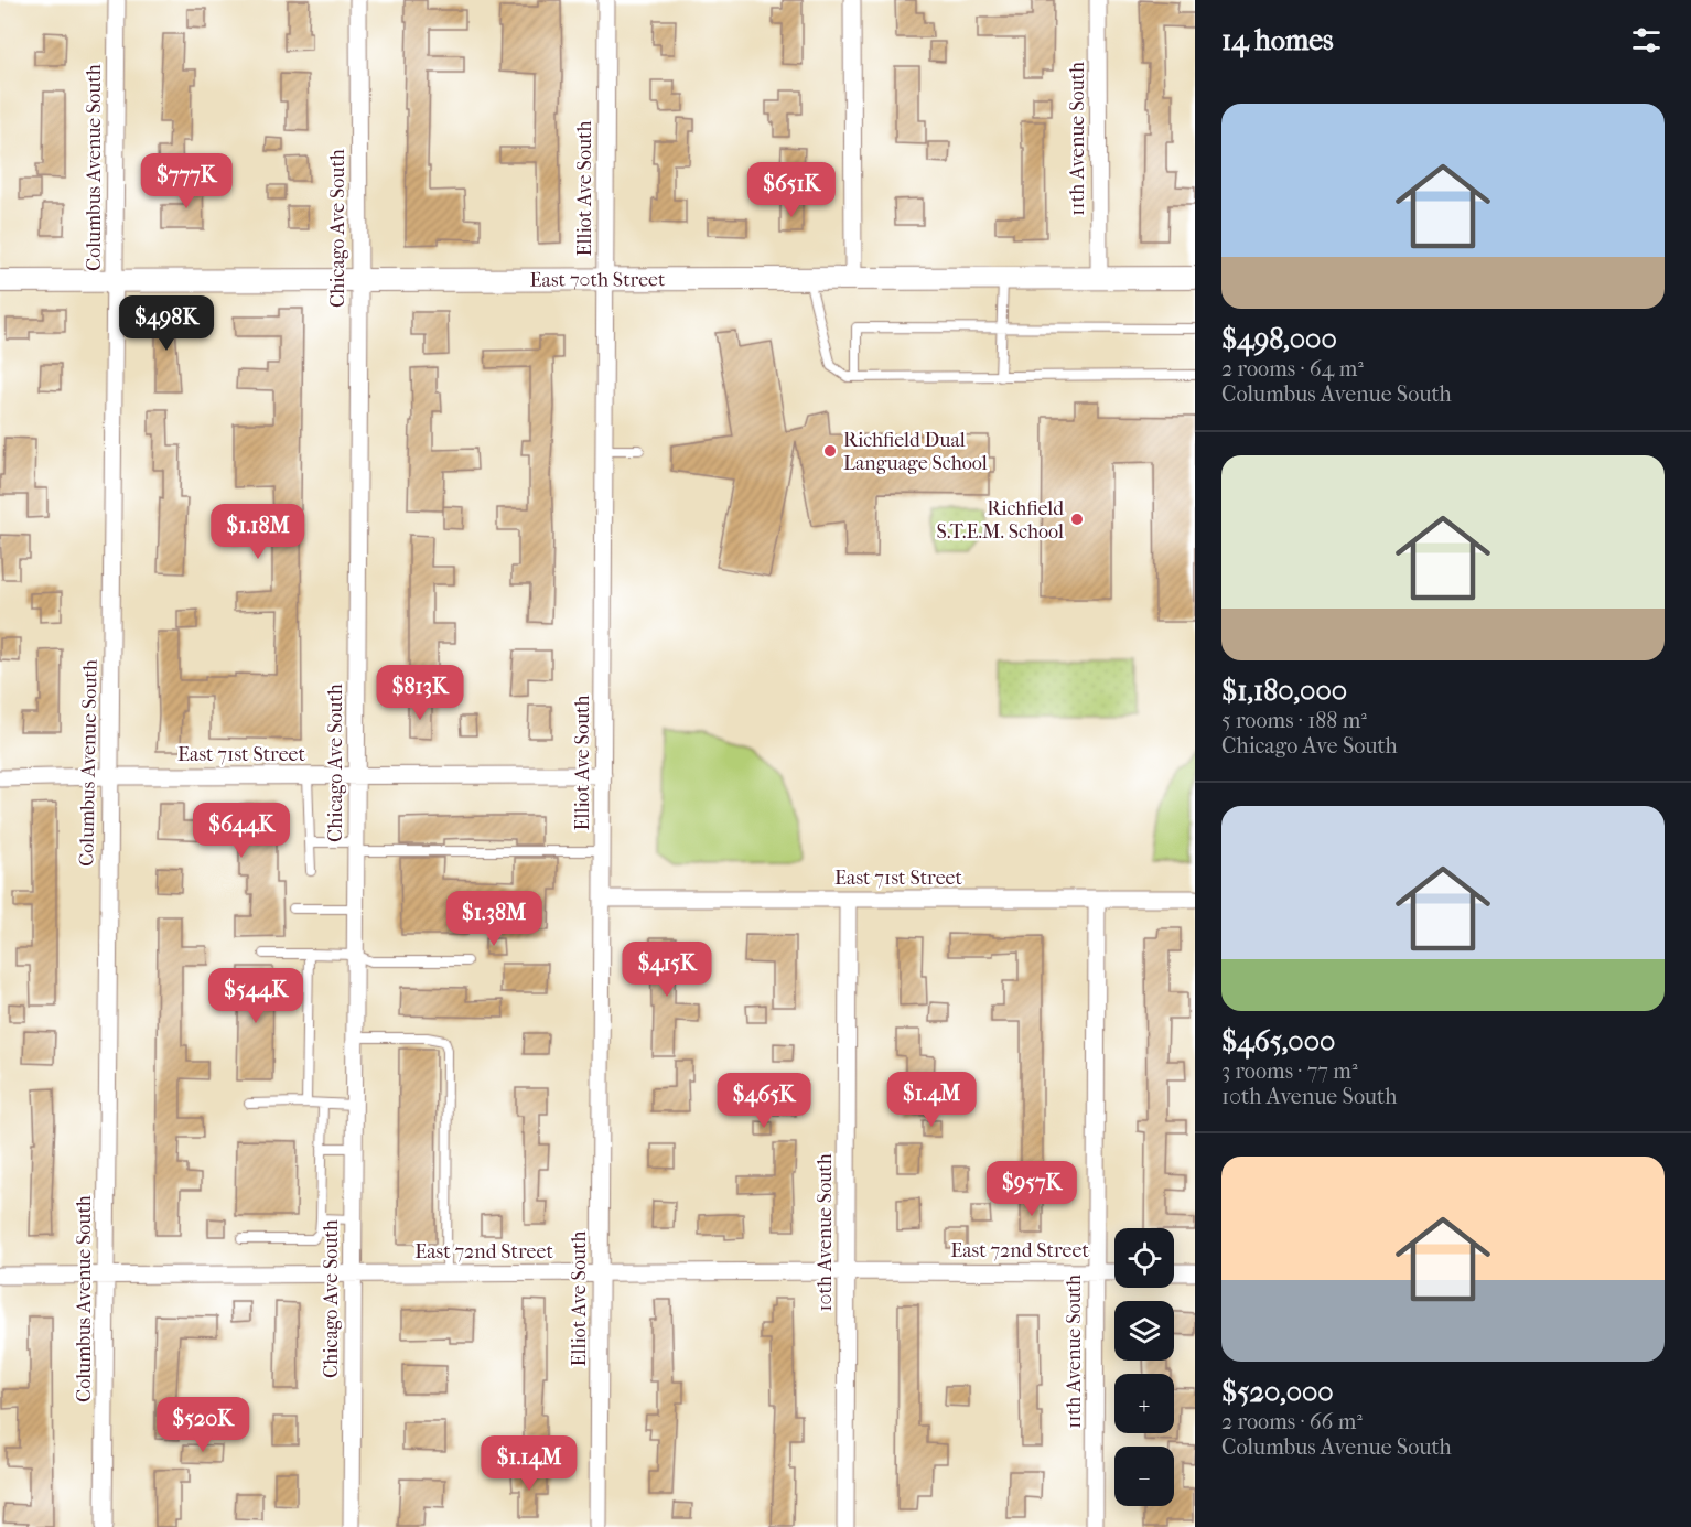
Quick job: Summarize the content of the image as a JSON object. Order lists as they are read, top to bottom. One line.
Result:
{"streets":{"street":["11th Avenue South","Columbus Avenue South","Elliot Ave South","Chicago Ave South","East 70th Street","East 71st Street","10th Avenue South","East 72nd Street"]},"crossings":[["11th Avenue South","East 70th Street"],["11th Avenue South","East 71st Street"],["11th Avenue South","East 72nd Street"],["Columbus Avenue South","East 70th Street"],["Columbus Avenue South","East 71st Street"],["Columbus Avenue South","East 72nd Street"],["Elliot Ave South","East 70th Street"],["Elliot Ave South","East 71st Street"],["Elliot Ave South","East 72nd Street"],["Chicago Ave South","East 70th Street"],["Chicago Ave South","East 71st Street"],["Chicago Ave South","East 72nd Street"],["East 71st Street","10th Avenue South"],["10th Avenue South","East 72nd Street"]],"places":["Richfield Dual Language School","Richfield S.T.E.M. School"],"page":{"heading":"14 homes","list":[{"name":"$498,000","note":"2 rooms · 64 m² · Columbus Avenue South"},{"name":"$1,180,000","note":"5 rooms · 188 m² · Chicago Ave South"},{"name":"$465,000","note":"3 rooms · 77 m² · 10th Avenue South"},{"name":"$520,000","note":"2 rooms · 66 m² · Columbus Avenue South"}],"price":["$777K","$651K","$498K","$1.18M","$813K","$644K","$1.38M","$415K","$544K","$1.4M","$465K","$957K","$520K","$1.14M"],"map_buttons":["+","−"]}}
